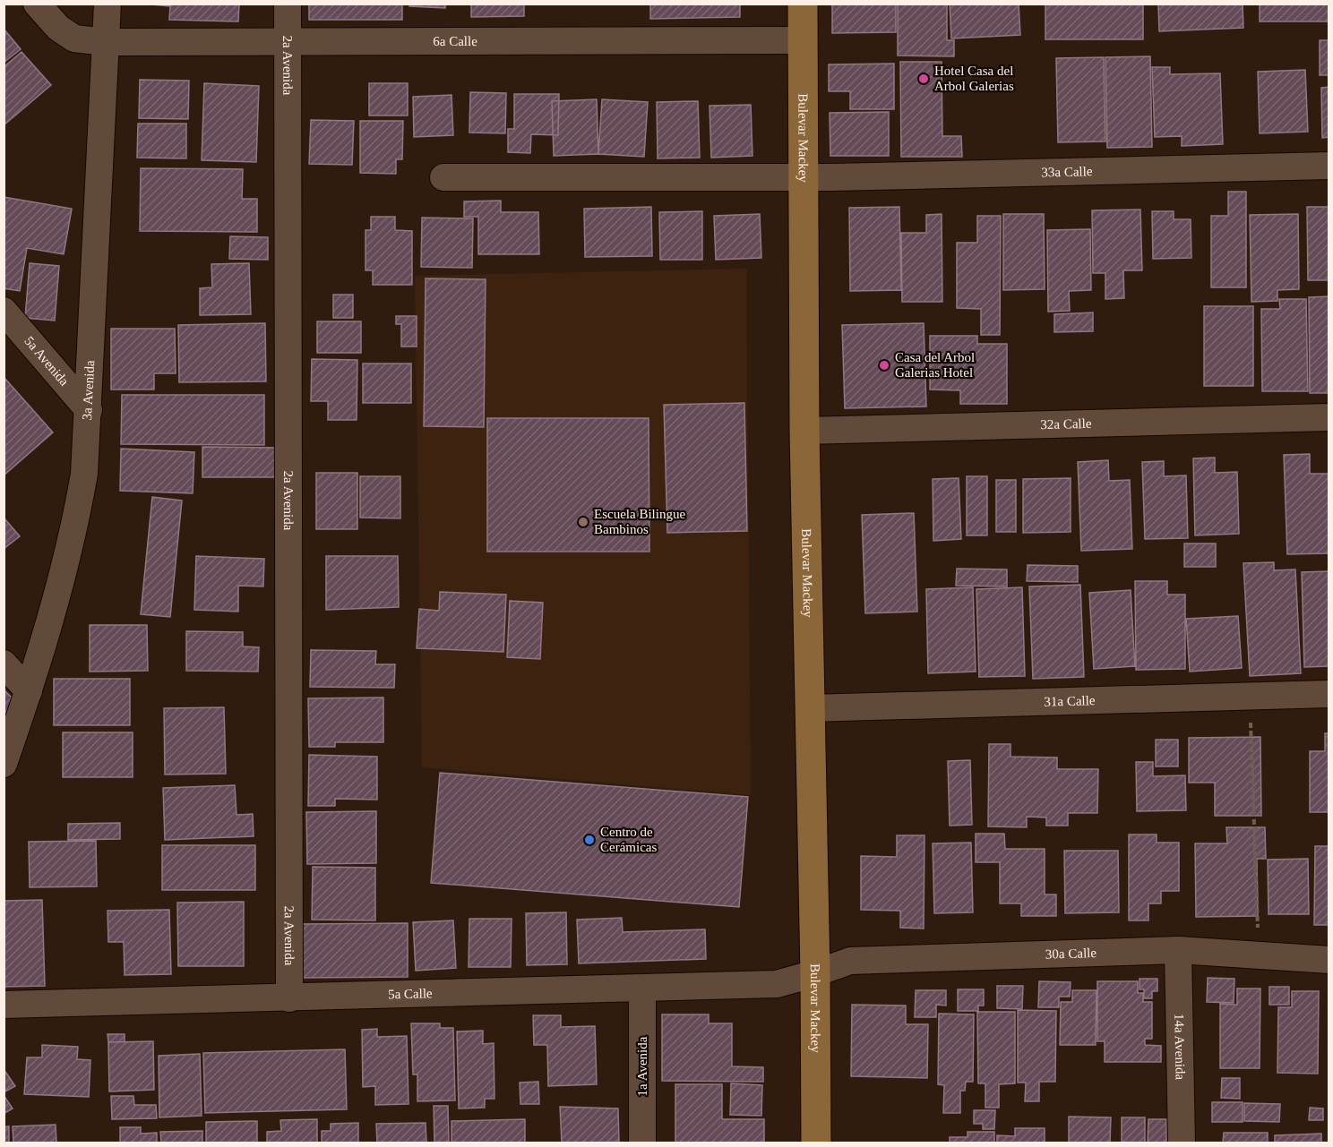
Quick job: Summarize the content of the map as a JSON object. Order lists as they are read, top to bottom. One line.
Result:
{"streets":{"main road":["Bulevar Mackey"],"street":["6a Calle","2a Avenida","33a Calle","5a Avenida","3a Avenida","32a Calle","31a Calle","30a Calle","5a Calle","14a Avenida","1a Avenida"]},"crossings":[["6a Calle","2a Avenida"],["6a Calle","Bulevar Mackey"],["6a Calle","3a Avenida"],["2a Avenida","5a Calle"],["Bulevar Mackey","33a Calle"],["Bulevar Mackey","32a Calle"],["Bulevar Mackey","31a Calle"],["Bulevar Mackey","30a Calle"],["Bulevar Mackey","5a Calle"],["5a Avenida","3a Avenida"],["30a Calle","5a Calle"],["30a Calle","14a Avenida"],["5a Calle","1a Avenida"]],"places":["Hotel Casa del Arbol Galerias","Casa del Arbol Galerias Hotel","Escuela Bilingue Bambinos","Centro de Cerámicas"]}
